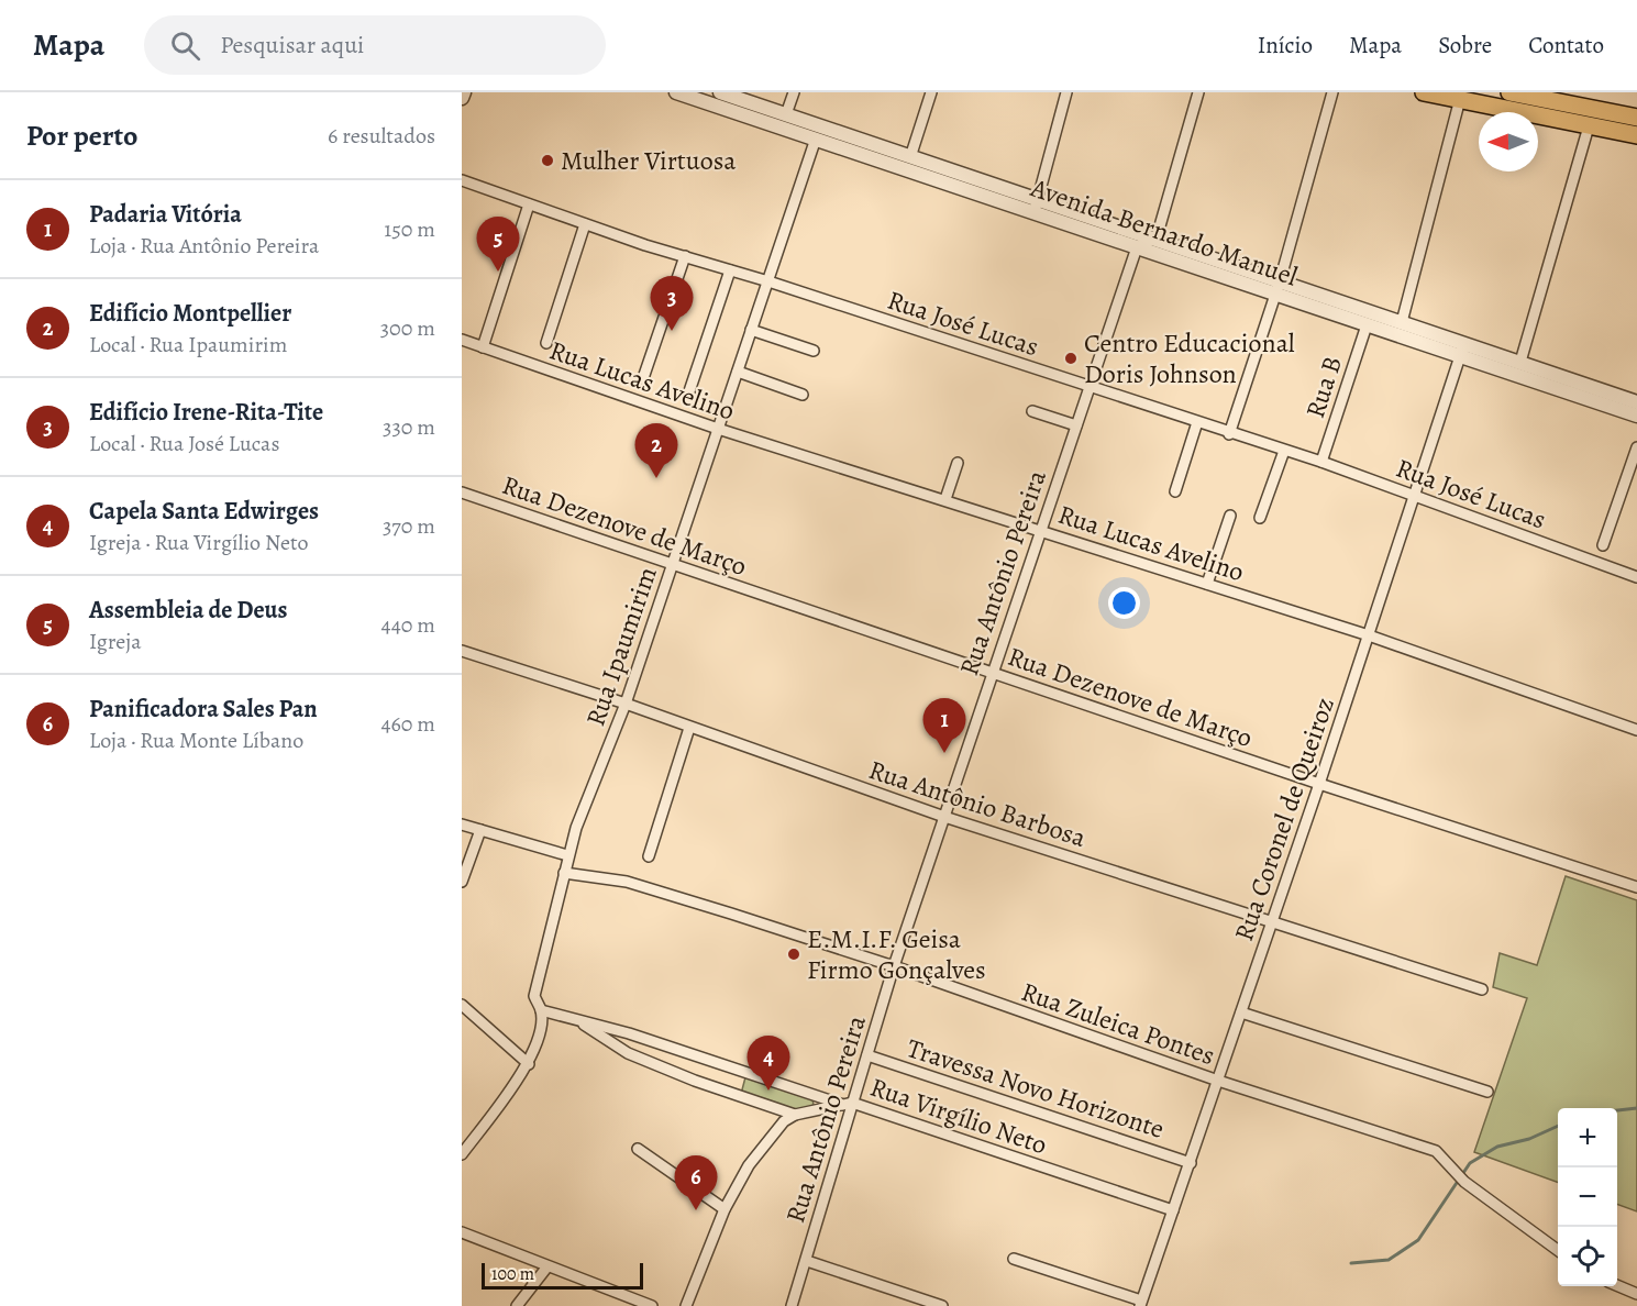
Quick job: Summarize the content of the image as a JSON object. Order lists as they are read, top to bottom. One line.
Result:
{"streets":{"street":["Avenida Bernardo Manuel","Rua José Lucas","Rua Lucas Avelino","Rua B","Rua Dezenove de Março","Rua Antônio Pereira","Rua Ipaumirim","Rua Antônio Barbosa","Rua Coronel de Queiroz","Rua Zuleica Pontes","Travessa Novo Horizonte","Rua Virgílio Neto"]},"crossings":[["Avenida Bernardo Manuel","Rua B"],["Avenida Bernardo Manuel","Rua Antônio Pereira"],["Avenida Bernardo Manuel","Rua Ipaumirim"],["Avenida Bernardo Manuel","Rua Coronel de Queiroz"],["Rua José Lucas","Rua B"],["Rua José Lucas","Rua Antônio Pereira"],["Rua José Lucas","Rua Ipaumirim"],["Rua José Lucas","Rua Coronel de Queiroz"],["Rua Lucas Avelino","Rua Antônio Pereira"],["Rua Lucas Avelino","Rua Ipaumirim"],["Rua Lucas Avelino","Rua Coronel de Queiroz"],["Rua Dezenove de Março","Rua Antônio Pereira"],["Rua Dezenove de Março","Rua Ipaumirim"],["Rua Dezenove de Março","Rua Coronel de Queiroz"],["Rua Antônio Pereira","Rua Antônio Barbosa"],["Rua Antônio Pereira","Rua Zuleica Pontes"],["Rua Antônio Pereira","Travessa Novo Horizonte"],["Rua Antônio Pereira","Rua Virgílio Neto"],["Rua Ipaumirim","Rua Antônio Barbosa"],["Rua Ipaumirim","Rua Zuleica Pontes"],["Rua Ipaumirim","Rua Virgílio Neto"],["Rua Antônio Barbosa","Rua Coronel de Queiroz"],["Rua Coronel de Queiroz","Rua Zuleica Pontes"],["Rua Coronel de Queiroz","Travessa Novo Horizonte"],["Rua Coronel de Queiroz","Rua Virgílio Neto"]],"places":["Mulher Virtuosa","Centro Educacional Doris Johnson","E.M.I.F. Geisa Firmo Gonçalves"],"scale_bar":"100 m","north":"left","page":{"header":"Mapa","search":"Pesquisar aqui","nav":["Início","Mapa","Sobre","Contato"],"heading":["Por perto","6 resultados"],"list":[{"mark":"1","name":"Padaria Vitória","note":"Loja · Rua Antônio Pereira","value":"150 m"},{"mark":"2","name":"Edifício Montpellier","note":"Local · Rua Ipaumirim","value":"300 m"},{"mark":"3","name":"Edifício Irene-Rita-Tite","note":"Local · Rua José Lucas","value":"330 m"},{"mark":"4","name":"Capela Santa Edwirges","note":"Igreja · Rua Virgílio Neto","value":"370 m"},{"mark":"5","name":"Assembleia de Deus","note":"Igreja","value":"440 m"},{"mark":"6","name":"Panificadora Sales Pan","note":"Loja · Rua Monte Líbano","value":"460 m"}],"pins":["5","3","2","1","4","6"],"map_buttons":["+","−"],"scale":"100 m"}}
